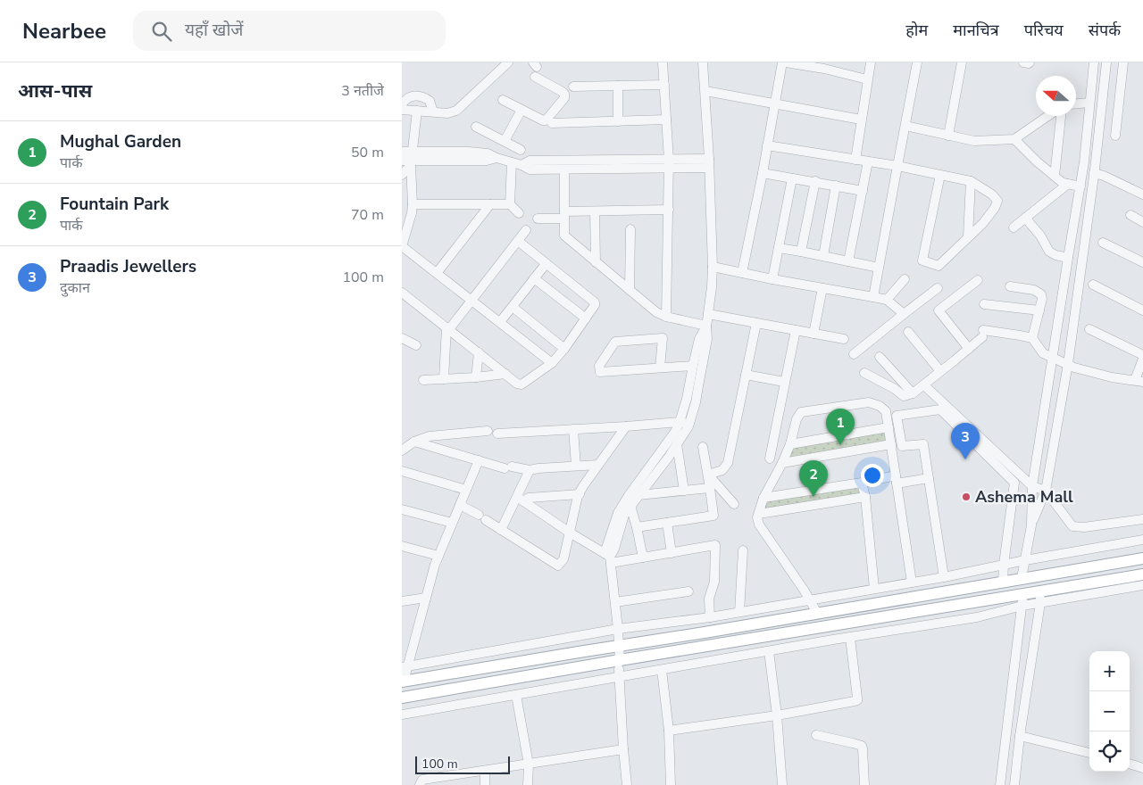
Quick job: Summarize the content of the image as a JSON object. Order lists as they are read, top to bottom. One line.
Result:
{"places":["Ashema Mall"],"scale_bar":"100 m","north":"left","page":{"header":"Nearbee","search":"यहाँ खोजें","nav":["होम","मानचित्र","परिचय","संपर्क"],"heading":["आस-पास","3 नतीजे"],"list":[{"mark":"1","name":"Mughal Garden","note":"पार्क","value":"50 m"},{"mark":"2","name":"Fountain Park","note":"पार्क","value":"70 m"},{"mark":"3","name":"Praadis Jewellers","note":"दुकान","value":"100 m"}],"pins":["1","3","2"],"map_buttons":["+","−"],"scale":"100 m"}}
